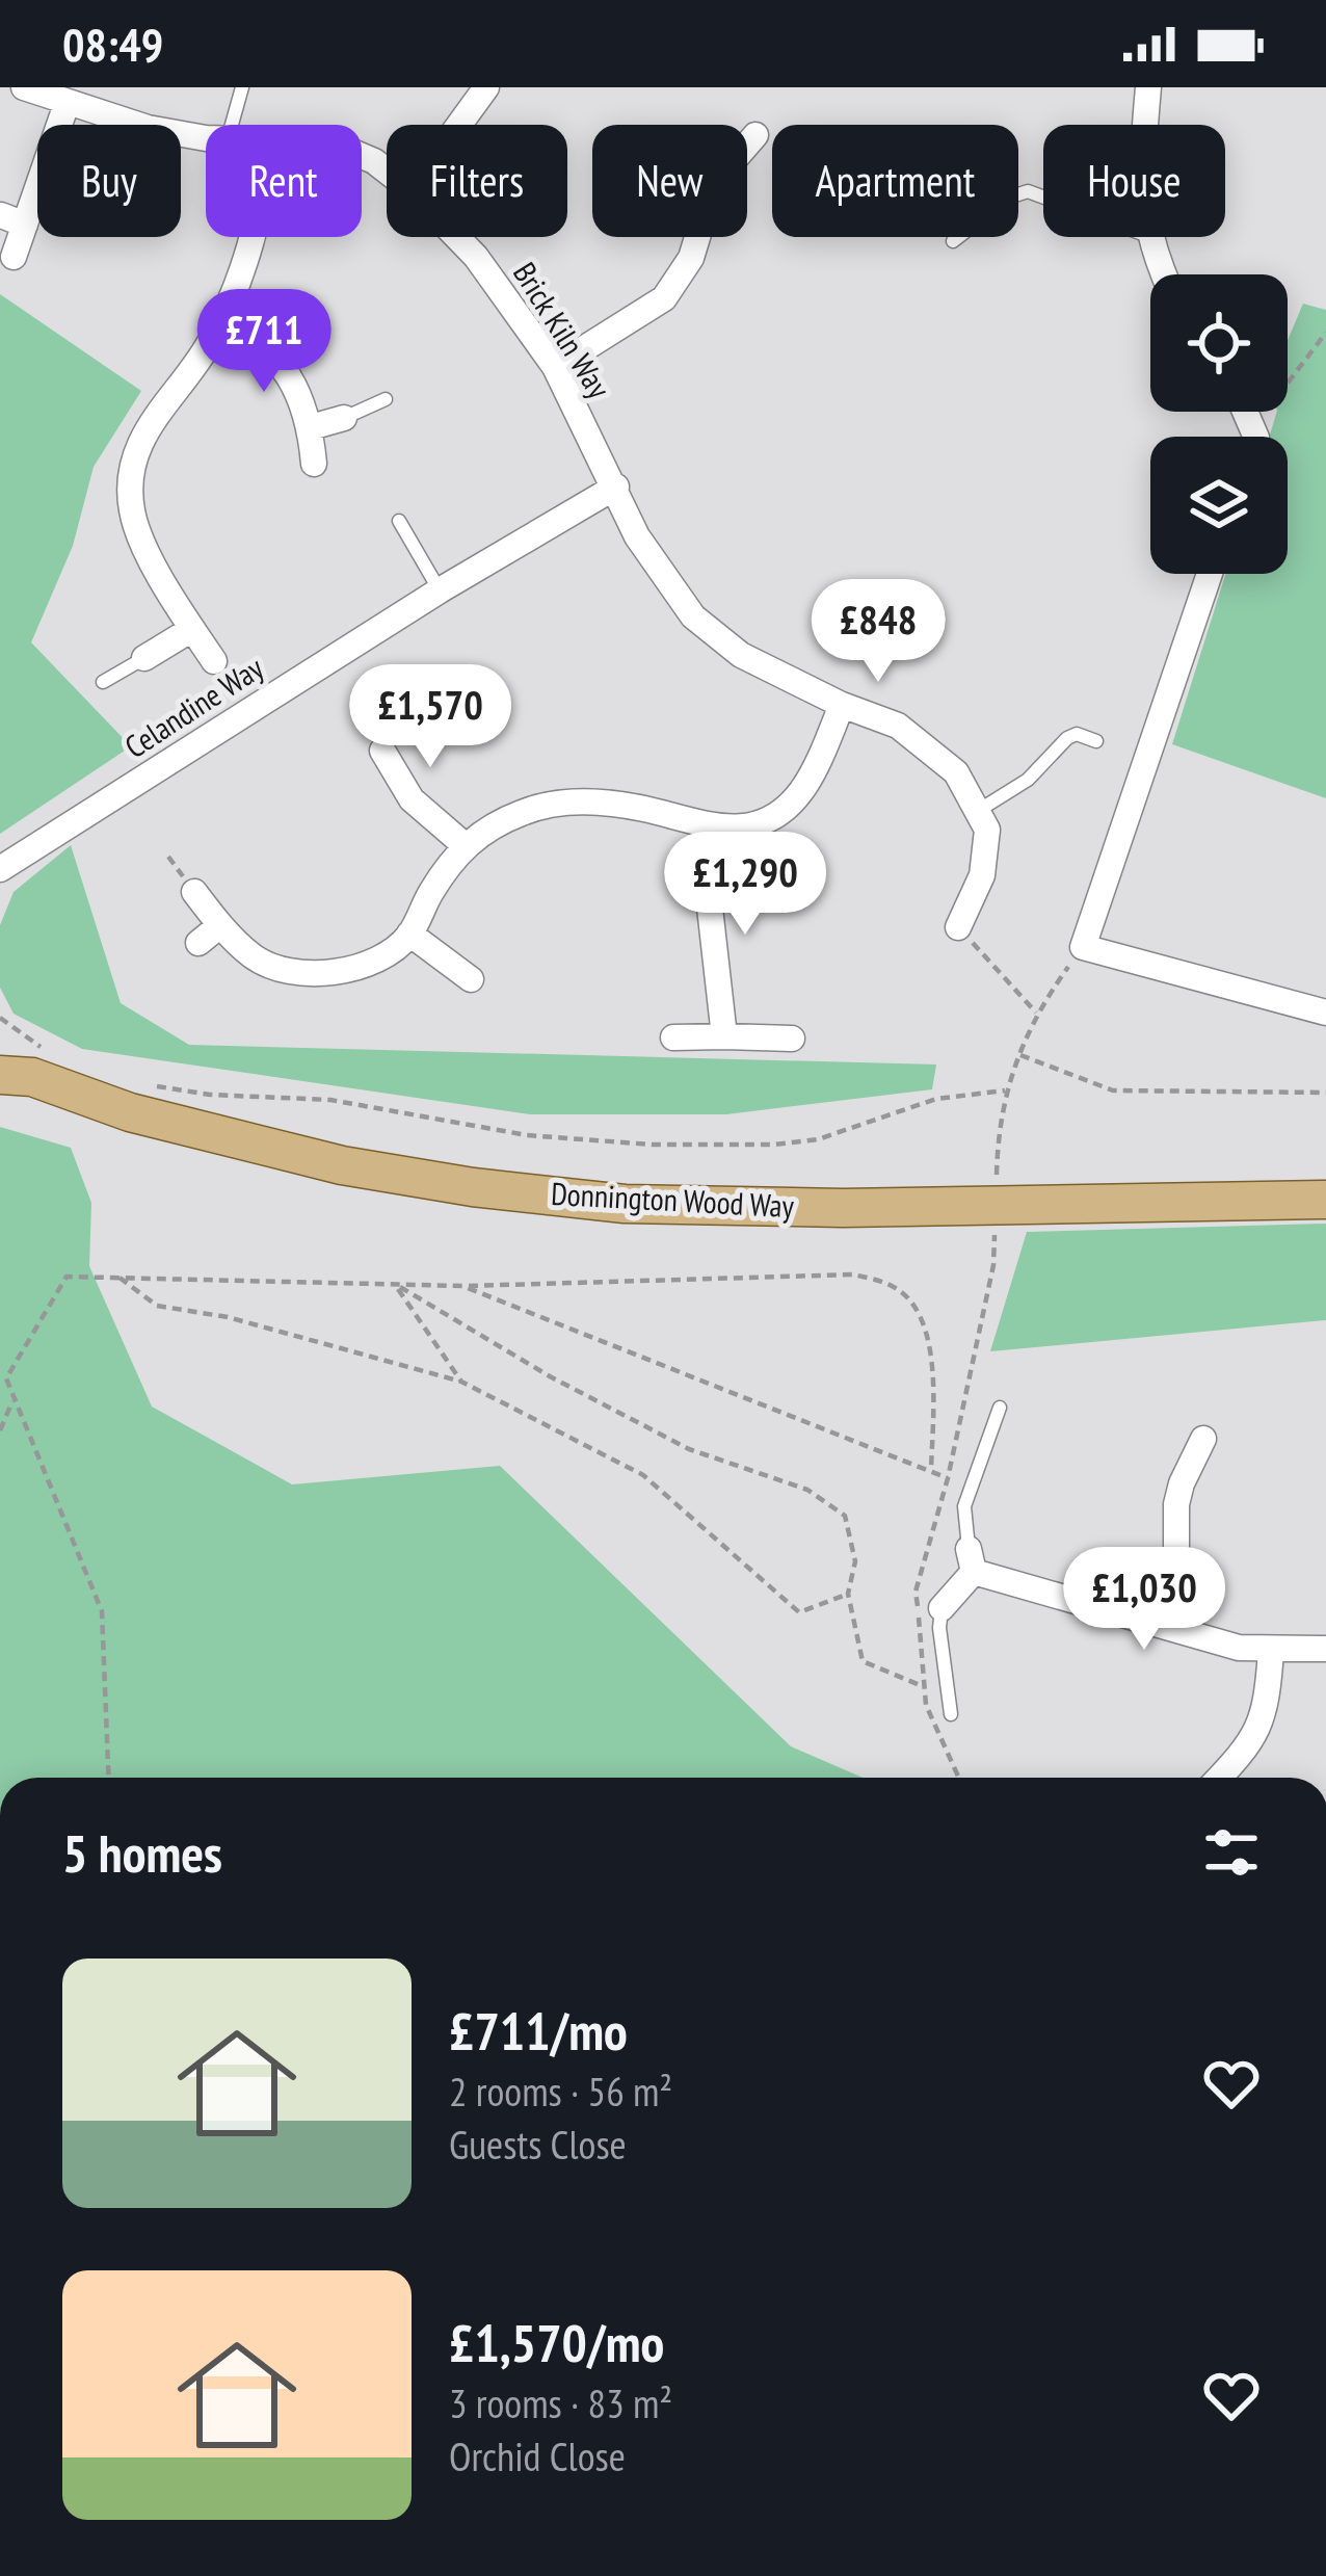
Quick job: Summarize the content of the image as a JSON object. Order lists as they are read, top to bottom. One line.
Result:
{"streets":{"main road":["Donnington Wood Way"],"street":["Brick Kiln Way","Celandine Way"]},"crossings":[["Brick Kiln Way","Celandine Way"]],"page":{"status":"08:49","chip":["Buy","Rent","Filters","New","Apartment","House"],"price":["£711","£848","£1,570","£1,290","£1,030"],"heading":"5 homes","list":[{"name":"£711/mo","note":"2 rooms · 56 m² · Guests Close"},{"name":"£1,570/mo","note":"3 rooms · 83 m² · Orchid Close"}]}}
